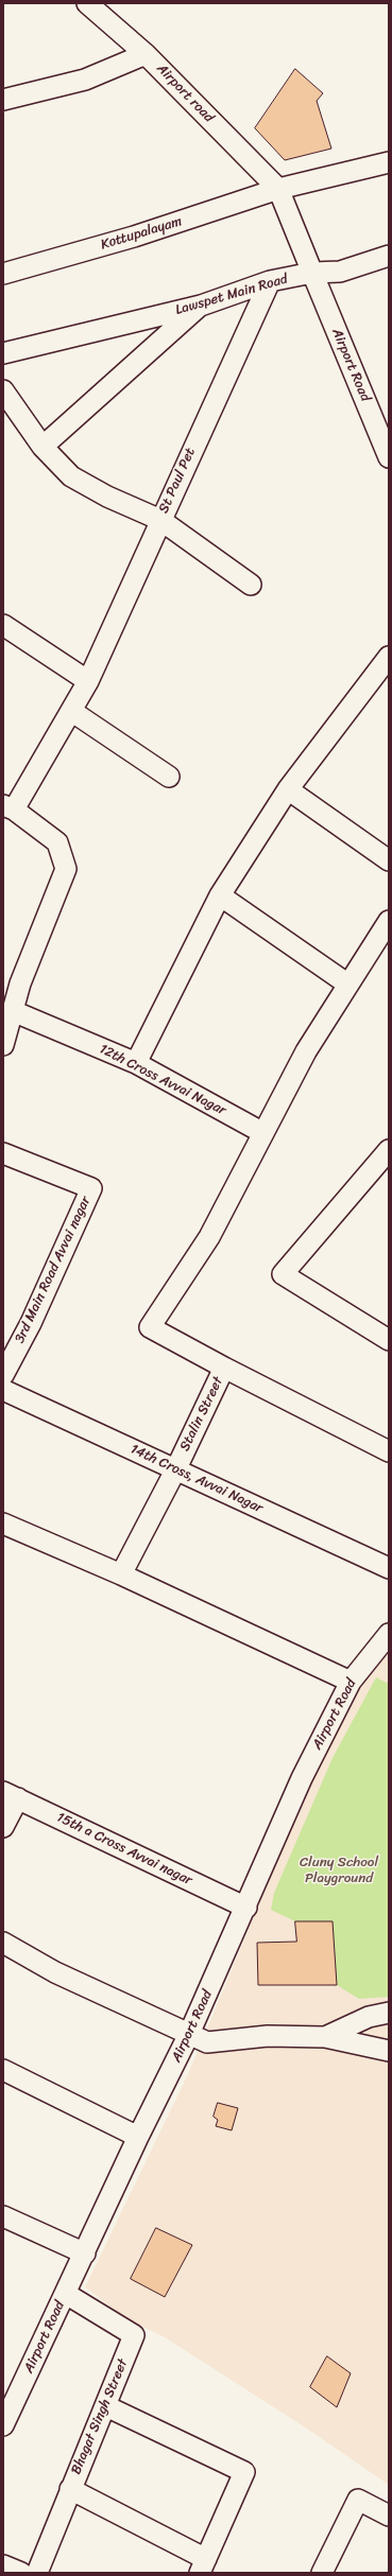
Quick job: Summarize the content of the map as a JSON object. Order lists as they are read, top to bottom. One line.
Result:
{"streets":{"street":["Airport road","Kottupalayam","Lawspet Main Road","Airport Road","St Paul Pet","12th Cross Avvai Nagar","3rd Main Road Avvai nagar","Stalin Street","14th Cross, Avvai Nagar","15th a Cross Avvai nagar","Bhagat Singh Street"]},"crossings":[["Airport road","Kottupalayam"],["Lawspet Main Road","Airport Road"],["Lawspet Main Road","St Paul Pet"],["Airport Road","15th a Cross Avvai nagar"],["Airport Road","Bhagat Singh Street"],["Stalin Street","14th Cross, Avvai Nagar"]],"parks":["Cluny School Playground"]}
